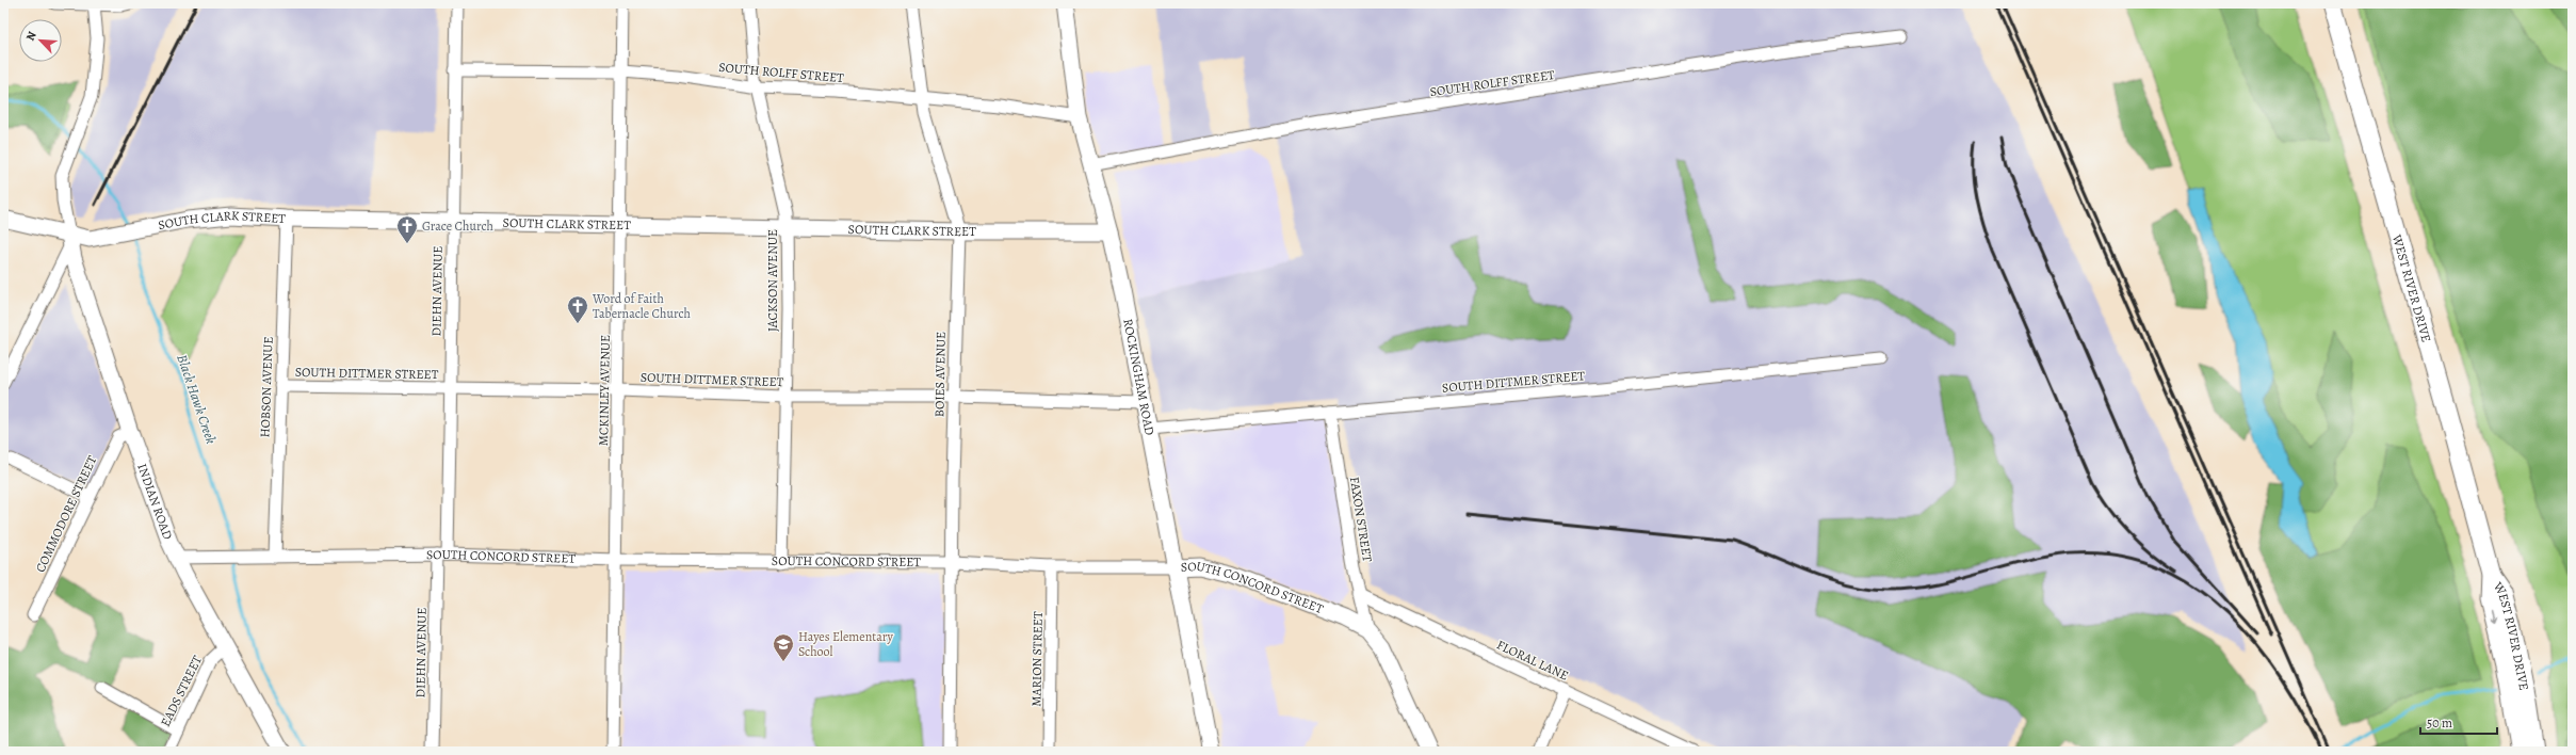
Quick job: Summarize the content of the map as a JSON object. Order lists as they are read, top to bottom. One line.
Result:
{"streets":{"main road":["WEST RIVER DRIVE"],"street":["SOUTH ROLFF STREET","SOUTH CLARK STREET","JACKSON AVENUE","DIEHN AVENUE","SOUTH DITTMER STREET","BOIES AVENUE","ROCKINGHAM ROAD","HOBSON AVENUE","MCKINLEY AVENUE","INDIAN ROAD","COMMODORE STREET","FAXON STREET","SOUTH CONCORD STREET","MARION STREET","FLORAL LANE","EADS STREET"]},"crossings":[["SOUTH ROLFF STREET","JACKSON AVENUE"],["SOUTH ROLFF STREET","DIEHN AVENUE"],["SOUTH ROLFF STREET","BOIES AVENUE"],["SOUTH ROLFF STREET","ROCKINGHAM ROAD"],["SOUTH ROLFF STREET","MCKINLEY AVENUE"],["SOUTH CLARK STREET","JACKSON AVENUE"],["SOUTH CLARK STREET","DIEHN AVENUE"],["SOUTH CLARK STREET","BOIES AVENUE"],["SOUTH CLARK STREET","ROCKINGHAM ROAD"],["SOUTH CLARK STREET","HOBSON AVENUE"],["SOUTH CLARK STREET","MCKINLEY AVENUE"],["SOUTH CLARK STREET","INDIAN ROAD"],["JACKSON AVENUE","SOUTH DITTMER STREET"],["JACKSON AVENUE","SOUTH CONCORD STREET"],["DIEHN AVENUE","SOUTH DITTMER STREET"],["DIEHN AVENUE","SOUTH CONCORD STREET"],["SOUTH DITTMER STREET","BOIES AVENUE"],["SOUTH DITTMER STREET","ROCKINGHAM ROAD"],["SOUTH DITTMER STREET","HOBSON AVENUE"],["SOUTH DITTMER STREET","MCKINLEY AVENUE"],["SOUTH DITTMER STREET","FAXON STREET"],["BOIES AVENUE","SOUTH CONCORD STREET"],["ROCKINGHAM ROAD","SOUTH CONCORD STREET"],["HOBSON AVENUE","SOUTH CONCORD STREET"],["MCKINLEY AVENUE","SOUTH CONCORD STREET"],["INDIAN ROAD","COMMODORE STREET"],["INDIAN ROAD","SOUTH CONCORD STREET"],["INDIAN ROAD","EADS STREET"],["FAXON STREET","SOUTH CONCORD STREET"],["FAXON STREET","FLORAL LANE"],["SOUTH CONCORD STREET","MARION STREET"]],"water":["Black Hawk Creek"],"places":{"church":["Grace Church","Word of Faith Tabernacle Church"],"school or university":["Hayes Elementary School"]},"scale_bar":"50 m","north":"top left"}
